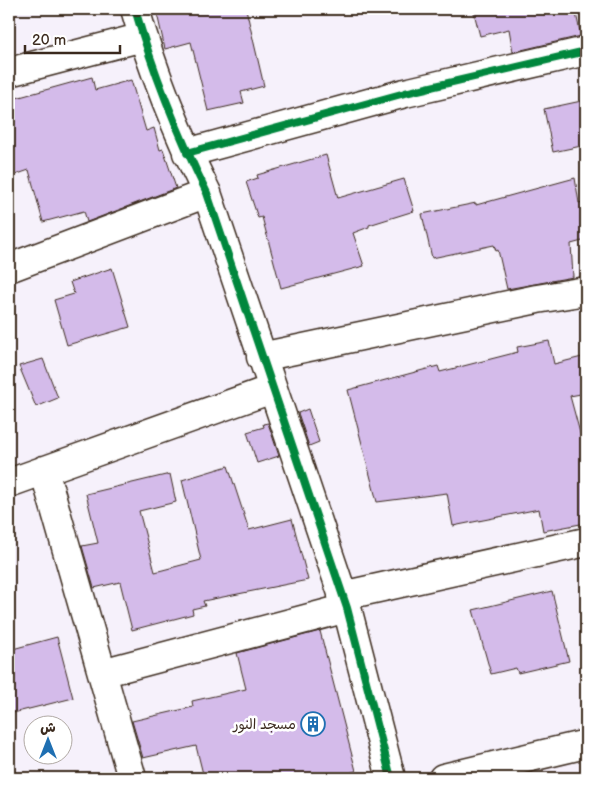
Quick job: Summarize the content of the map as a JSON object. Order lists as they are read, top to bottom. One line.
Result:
{"places":{"building":["مسجد النور"]},"scale_bar":"20 m","north":"top"}
